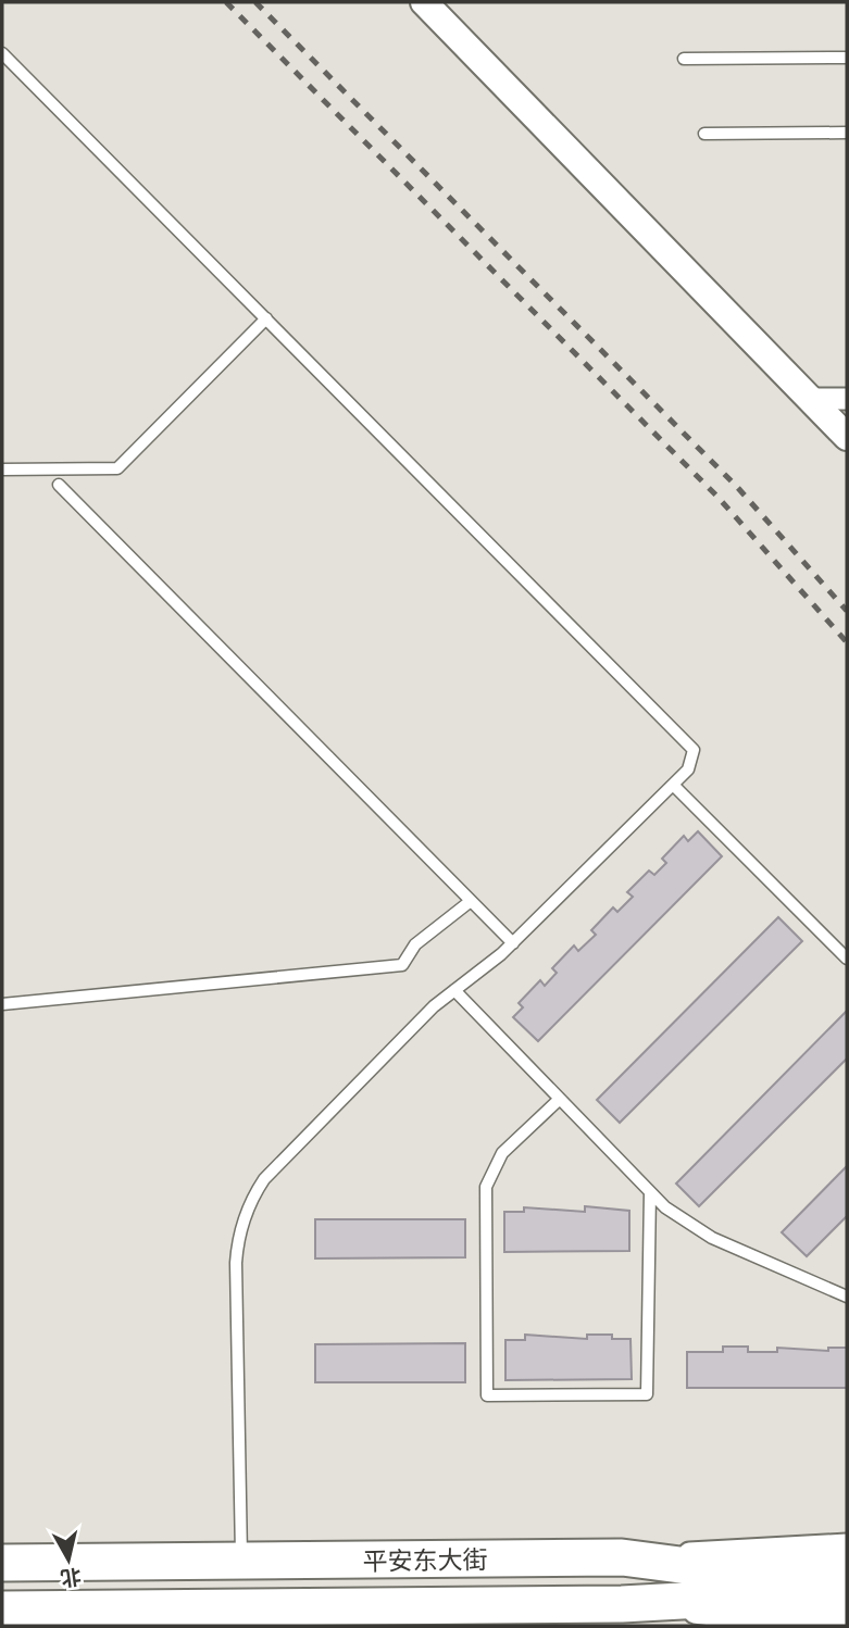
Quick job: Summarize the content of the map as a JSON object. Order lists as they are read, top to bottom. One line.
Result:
{"streets":{"highway":["平安东大街"]},"north":"bottom"}
